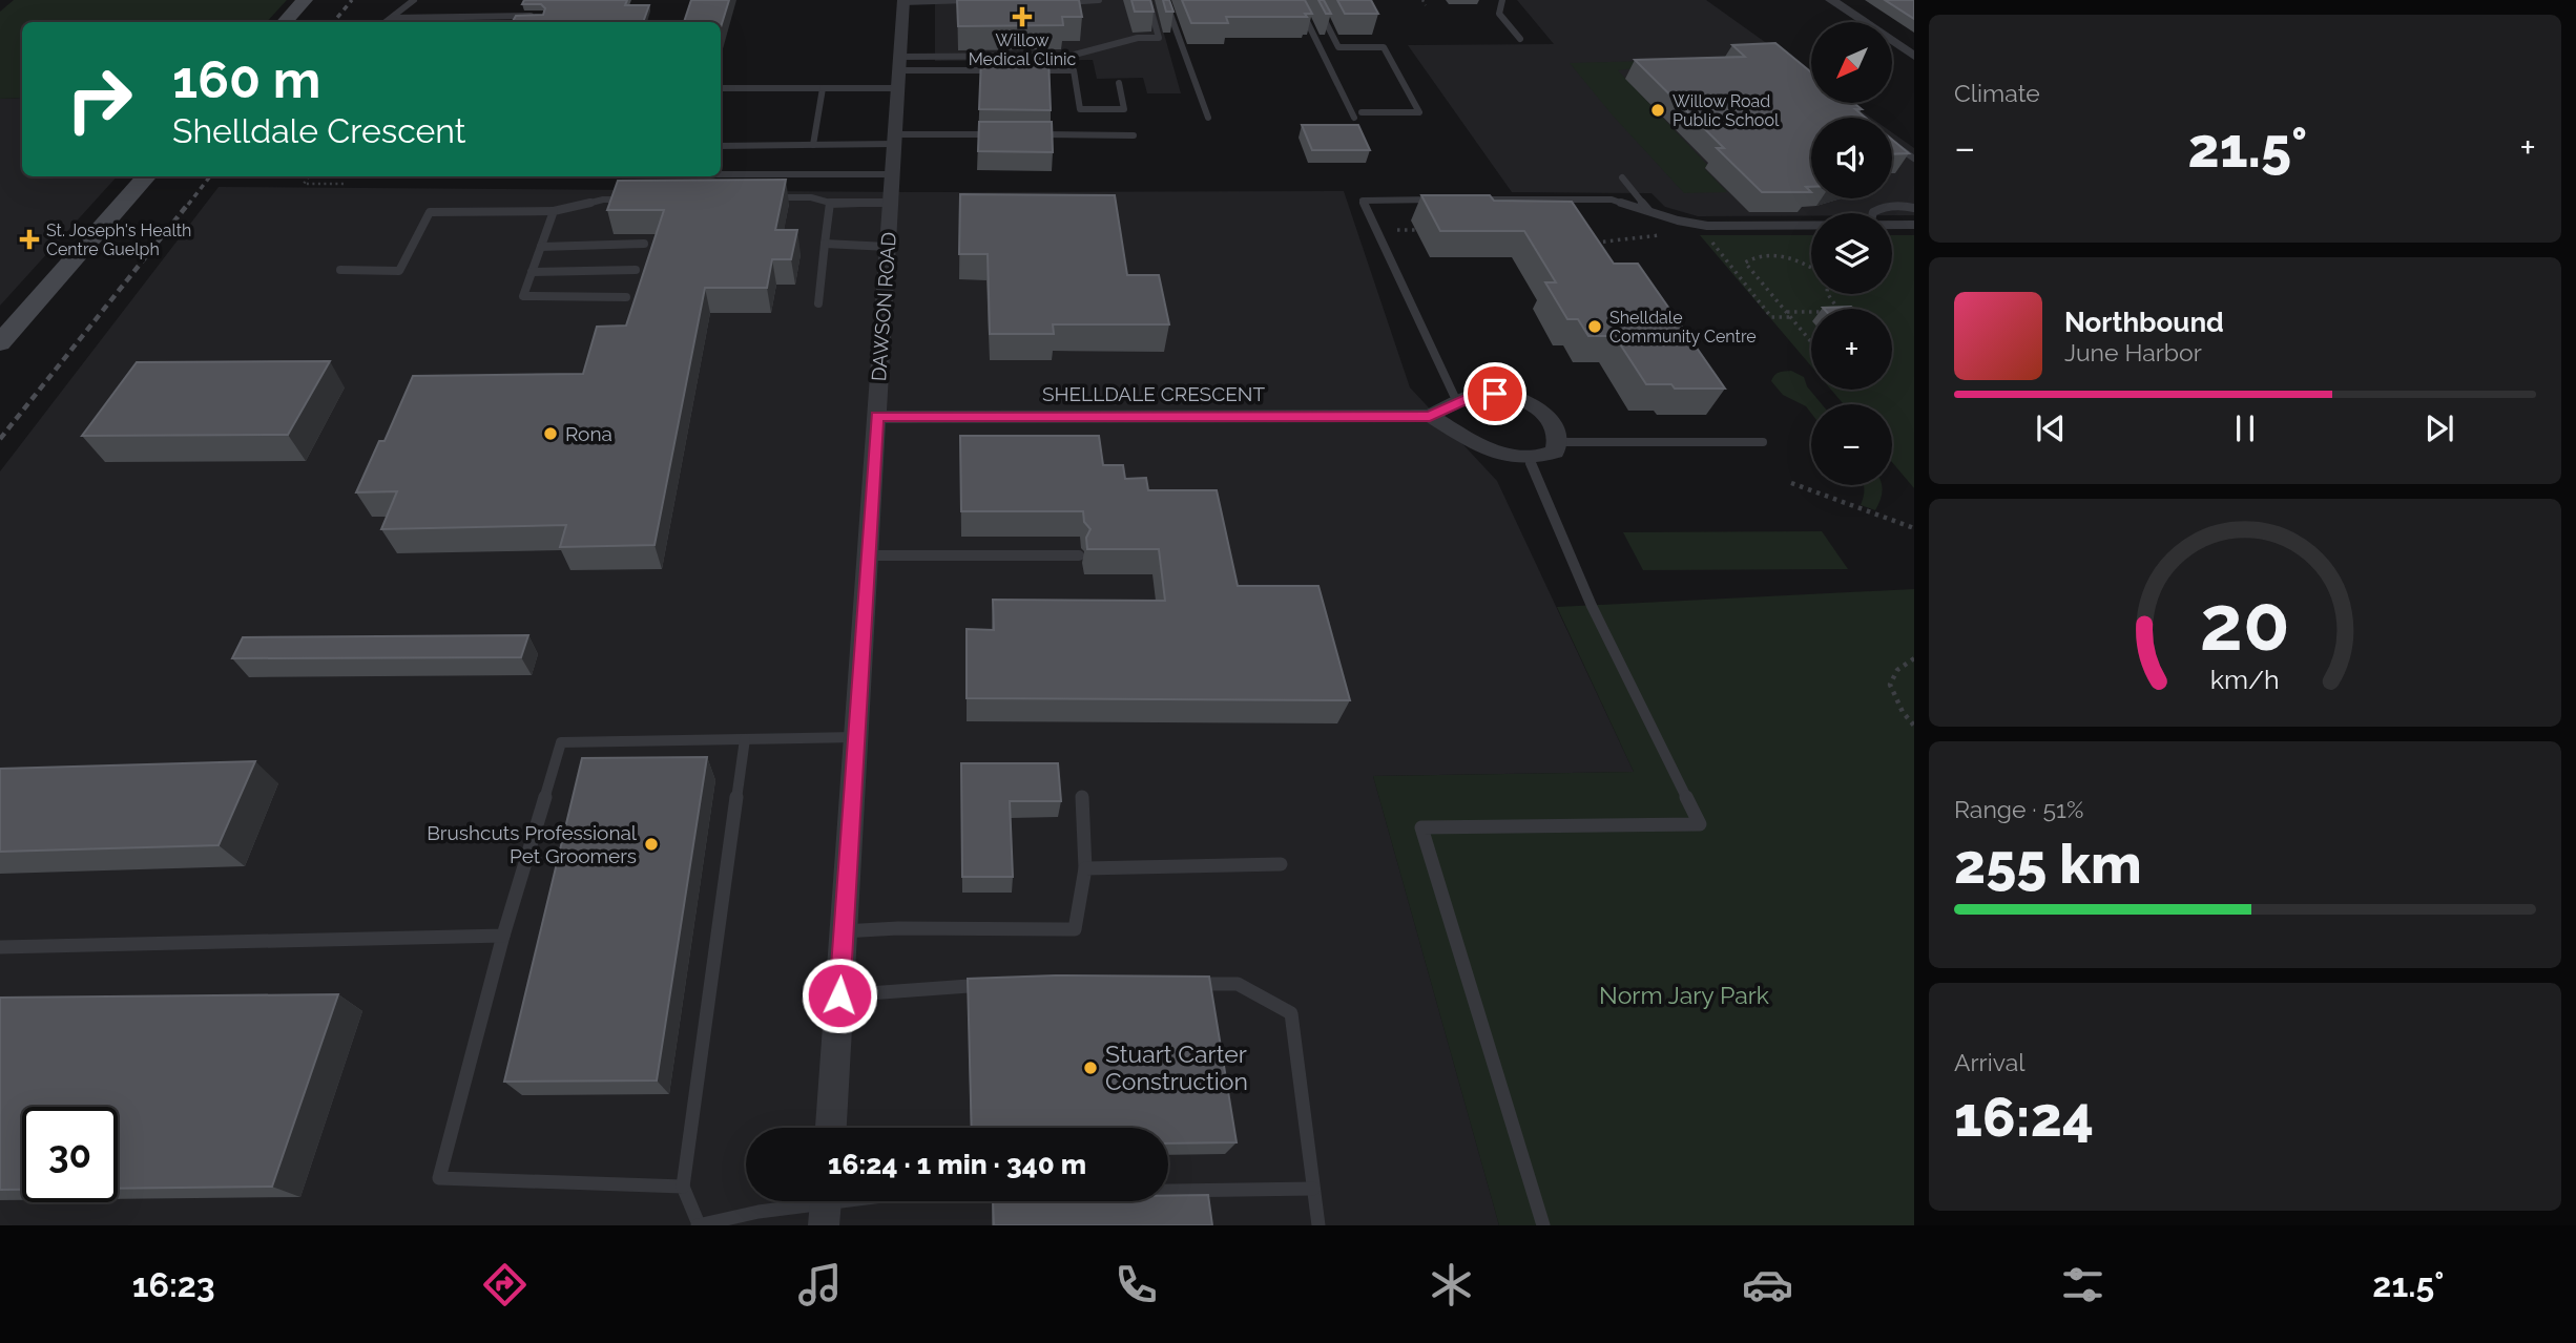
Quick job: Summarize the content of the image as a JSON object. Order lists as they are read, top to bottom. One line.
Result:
{"streets":{"street":["DAWSON ROAD","SHELLDALE CRESCENT"]},"crossings":[["DAWSON ROAD","SHELLDALE CRESCENT"]],"parks":["Norm Jary Park"],"places":{"health":["Willow Medical Clinic","St. Joseph's Health Centre Guelph"],"other":["Willow Road Public School","Shelldale Community Centre","Rona","Brushcuts Professional Pet Groomers","Stuart Carter Construction"]},"north":"bottom left","page":{"tile":["Climate",["Range · 51%","255 km"],["Arrival","16:24"]],"map_buttons":["+","−"],"turn":["160 m","Shelldale Crescent"],"heat":["−","21.5°","+"],"song":["Northbound","June Harbor"],"limit":"30","trip":"16:24 · 1 min · 340 m","tabs":["16:23","21.5°"],"gauge":["20","km/h"]}}
